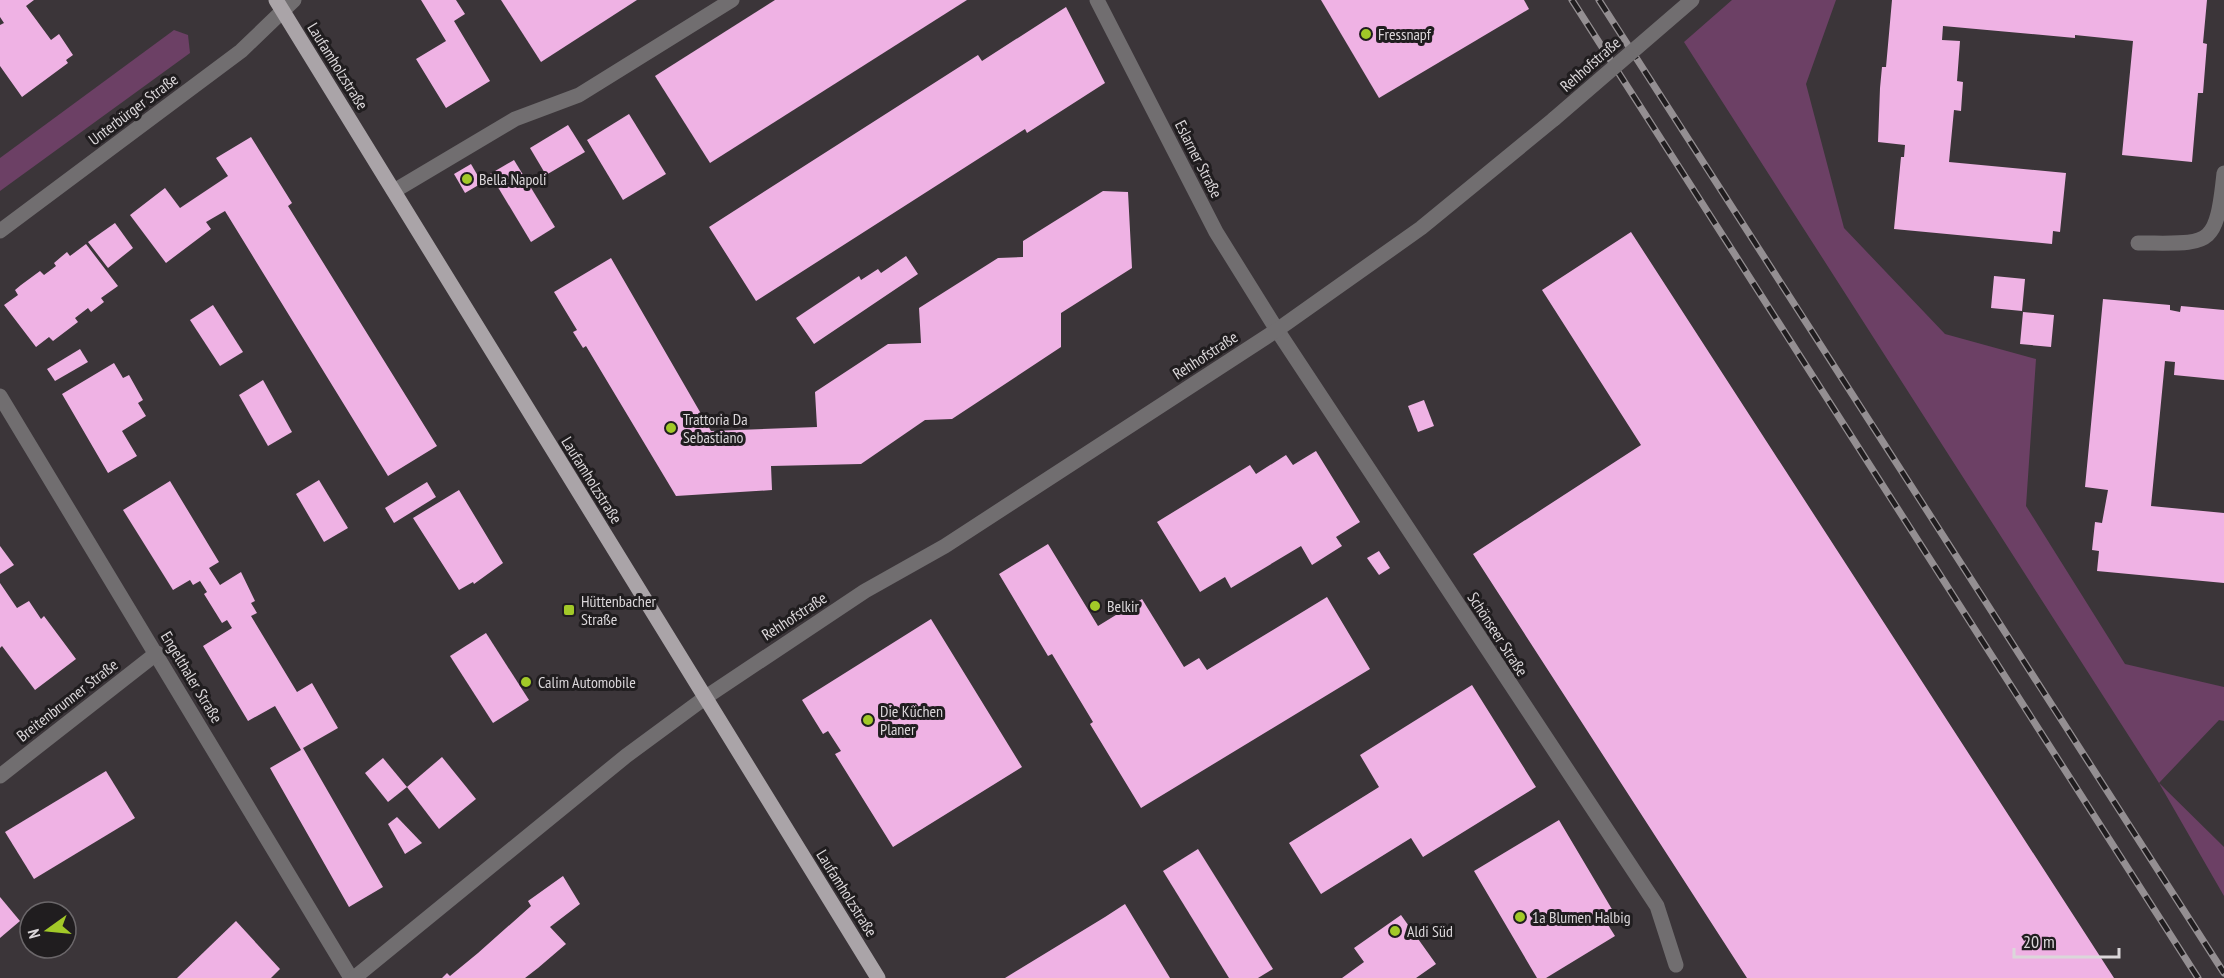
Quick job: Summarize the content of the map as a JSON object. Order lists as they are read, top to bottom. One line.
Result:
{"streets":{"main road":["Laufamholzstraße"],"street":["Rehhofstraße","Unterbürger Straße","Eslarner Straße","Schönseer Straße","Engelthaler Straße","Breitenbrunner Straße"]},"crossings":[["Rehhofstraße","Laufamholzstraße"],["Rehhofstraße","Eslarner Straße"],["Rehhofstraße","Schönseer Straße"],["Laufamholzstraße","Unterbürger Straße"],["Eslarner Straße","Schönseer Straße"],["Engelthaler Straße","Breitenbrunner Straße"]],"places":{"other":["Fressnapf","Bella Napoli","Trattoria Da Sebastiano","Belkir","Calim Automobile","Die Küchen Planer","1a Blumen Halbig","Aldi Süd"],"transit":["Hüttenbacher Straße"]},"scale_bar":"20 m","north":"left"}
